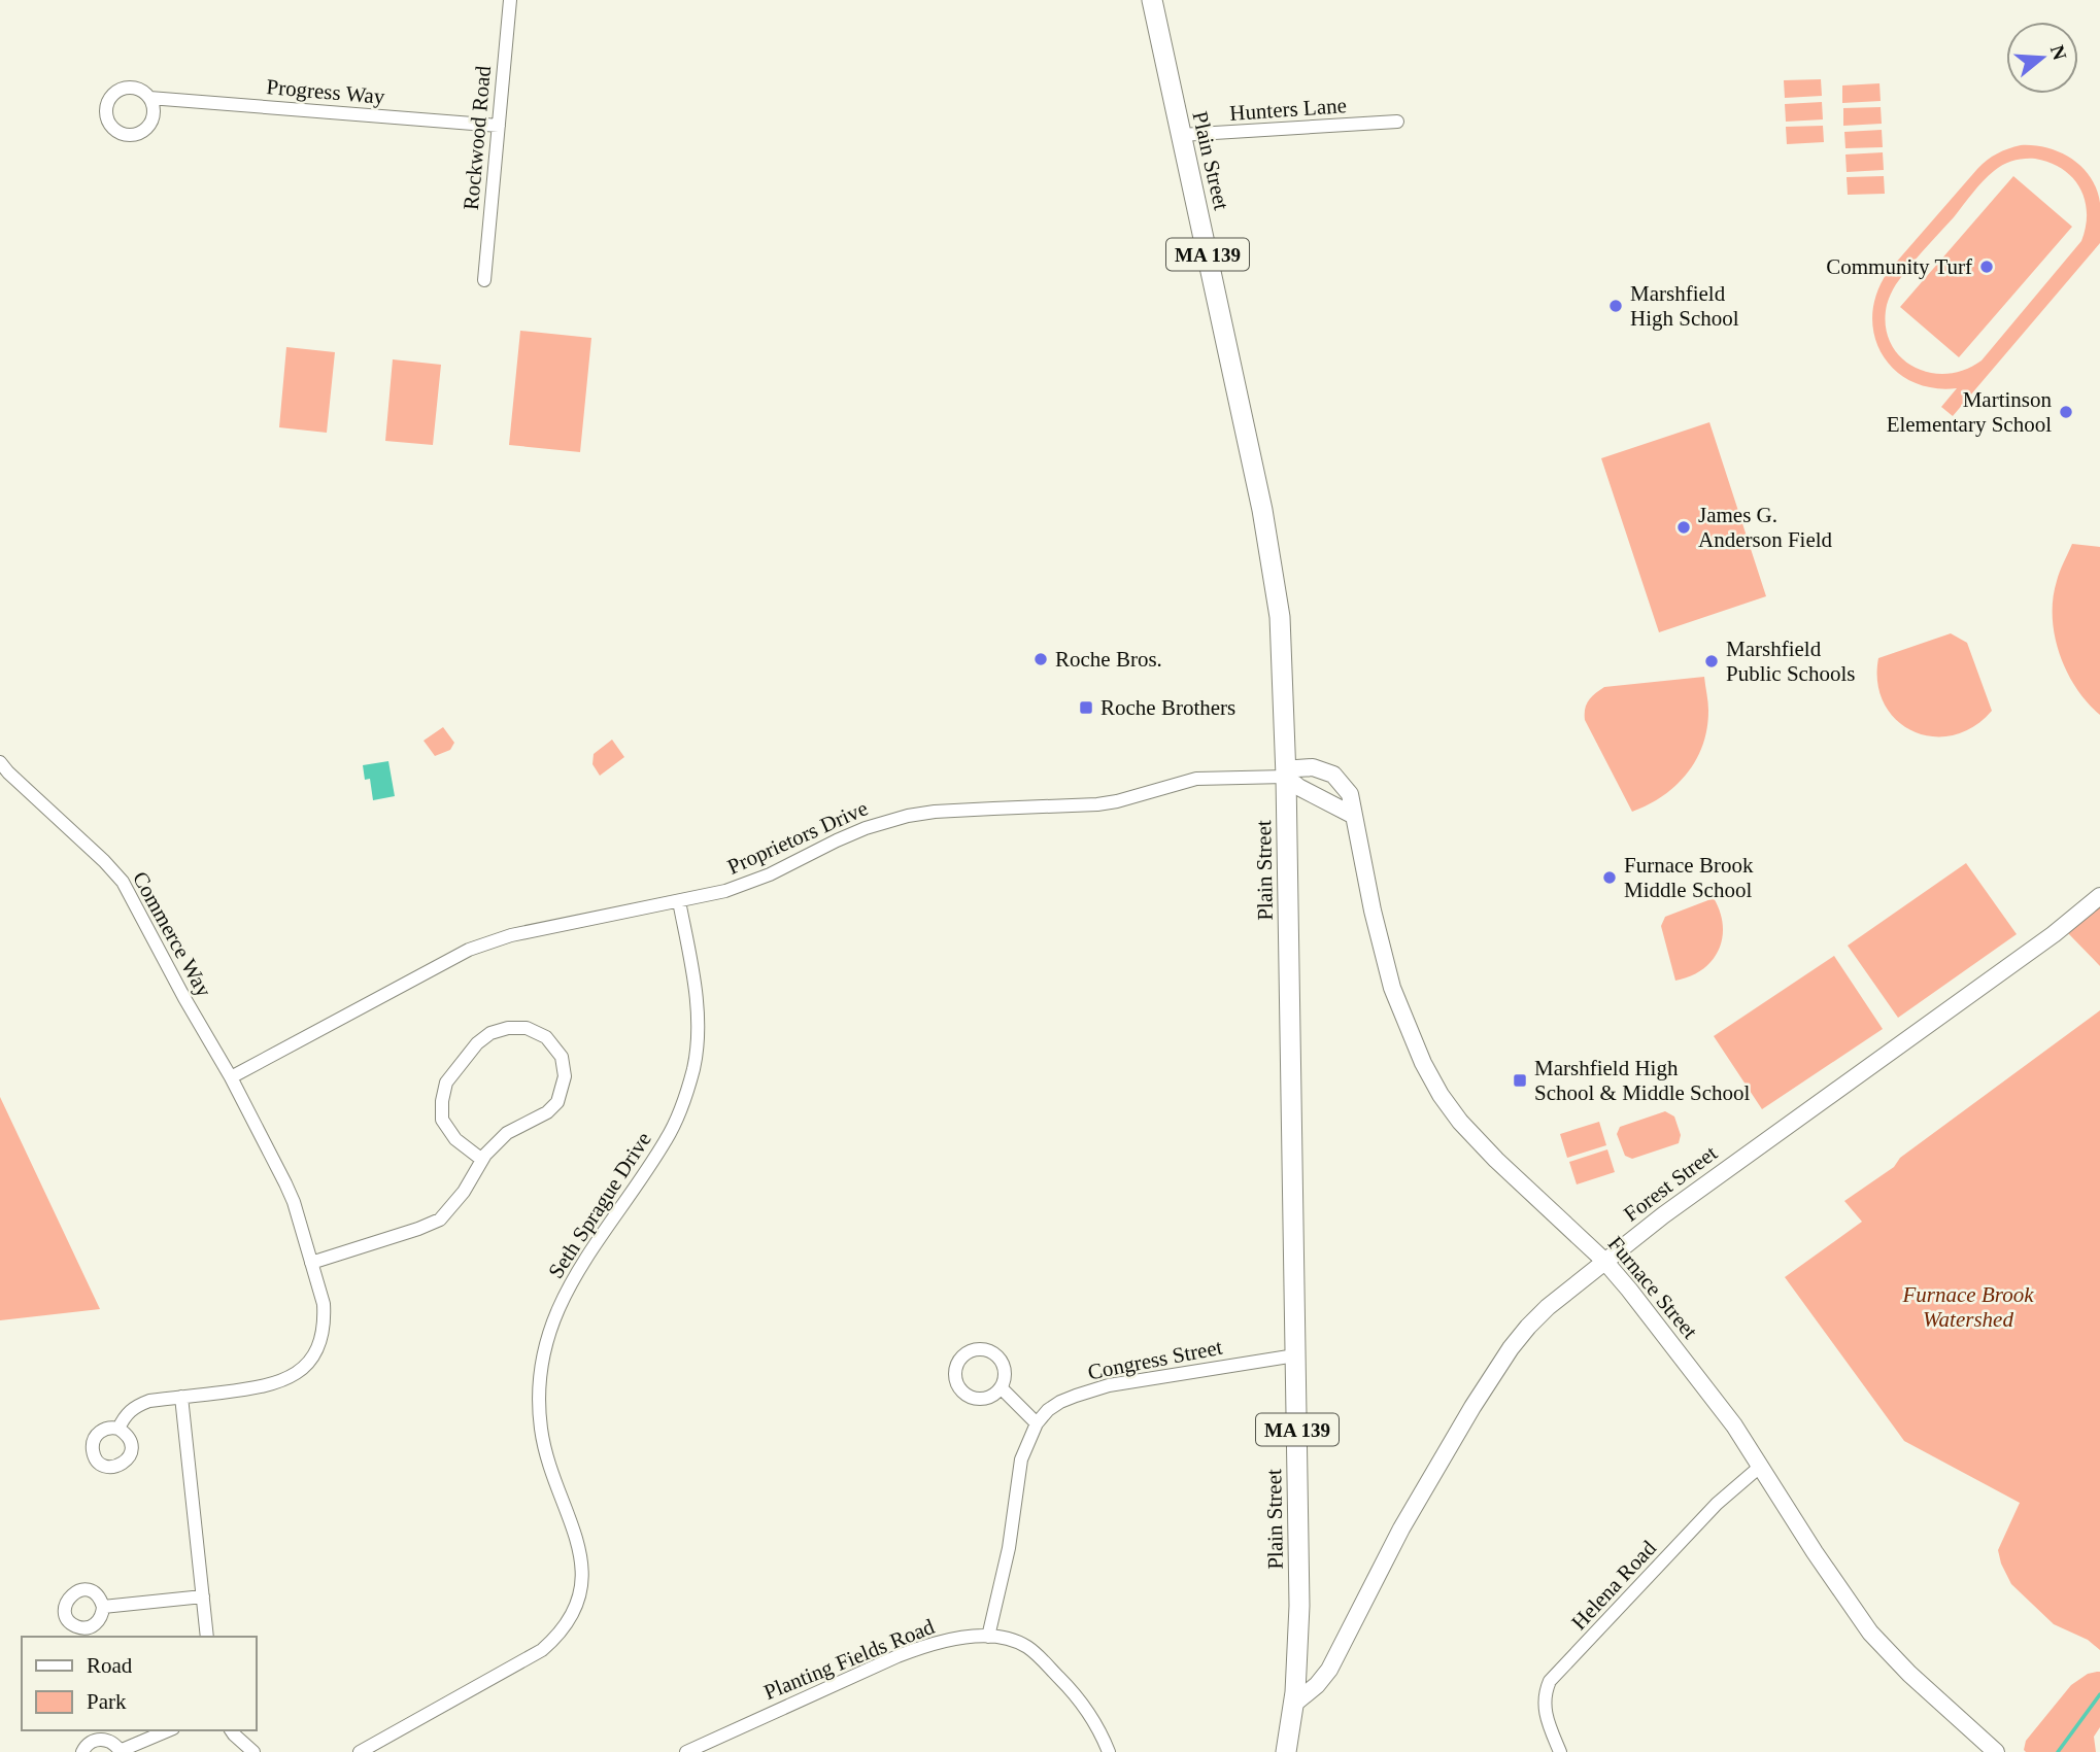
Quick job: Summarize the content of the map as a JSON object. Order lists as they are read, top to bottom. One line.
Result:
{"streets":{"main road":["Plain Street","MA 139","Forest Street","Furnace Street"],"street":["Progress Way","Hunters Lane","Rockwood Road","Proprietors Drive","Commerce Way","Seth Sprague Drive","Congress Street","Helena Road","Planting Fields Road"]},"crossings":[["Progress Way","Rockwood Road"],["Hunters Lane","Plain Street"],["Plain Street","Proprietors Drive"],["Plain Street","Forest Street"],["Plain Street","Furnace Street"],["Plain Street","Congress Street"],["Proprietors Drive","Commerce Way"],["Proprietors Drive","Seth Sprague Drive"],["Proprietors Drive","Furnace Street"],["Forest Street","Furnace Street"],["Furnace Street","Helena Road"],["Congress Street","Planting Fields Road"]],"parks":["Furnace Brook Watershed"],"places":{"other":["Community Turf","Marshfield High School","Martinson Elementary School","James G. Anderson Field","Roche Bros.","Marshfield Public Schools","Furnace Brook Middle School"],"transit":["Roche Brothers","Marshfield High School & Middle School"]},"legend":["Road","Park"],"north":"right"}
